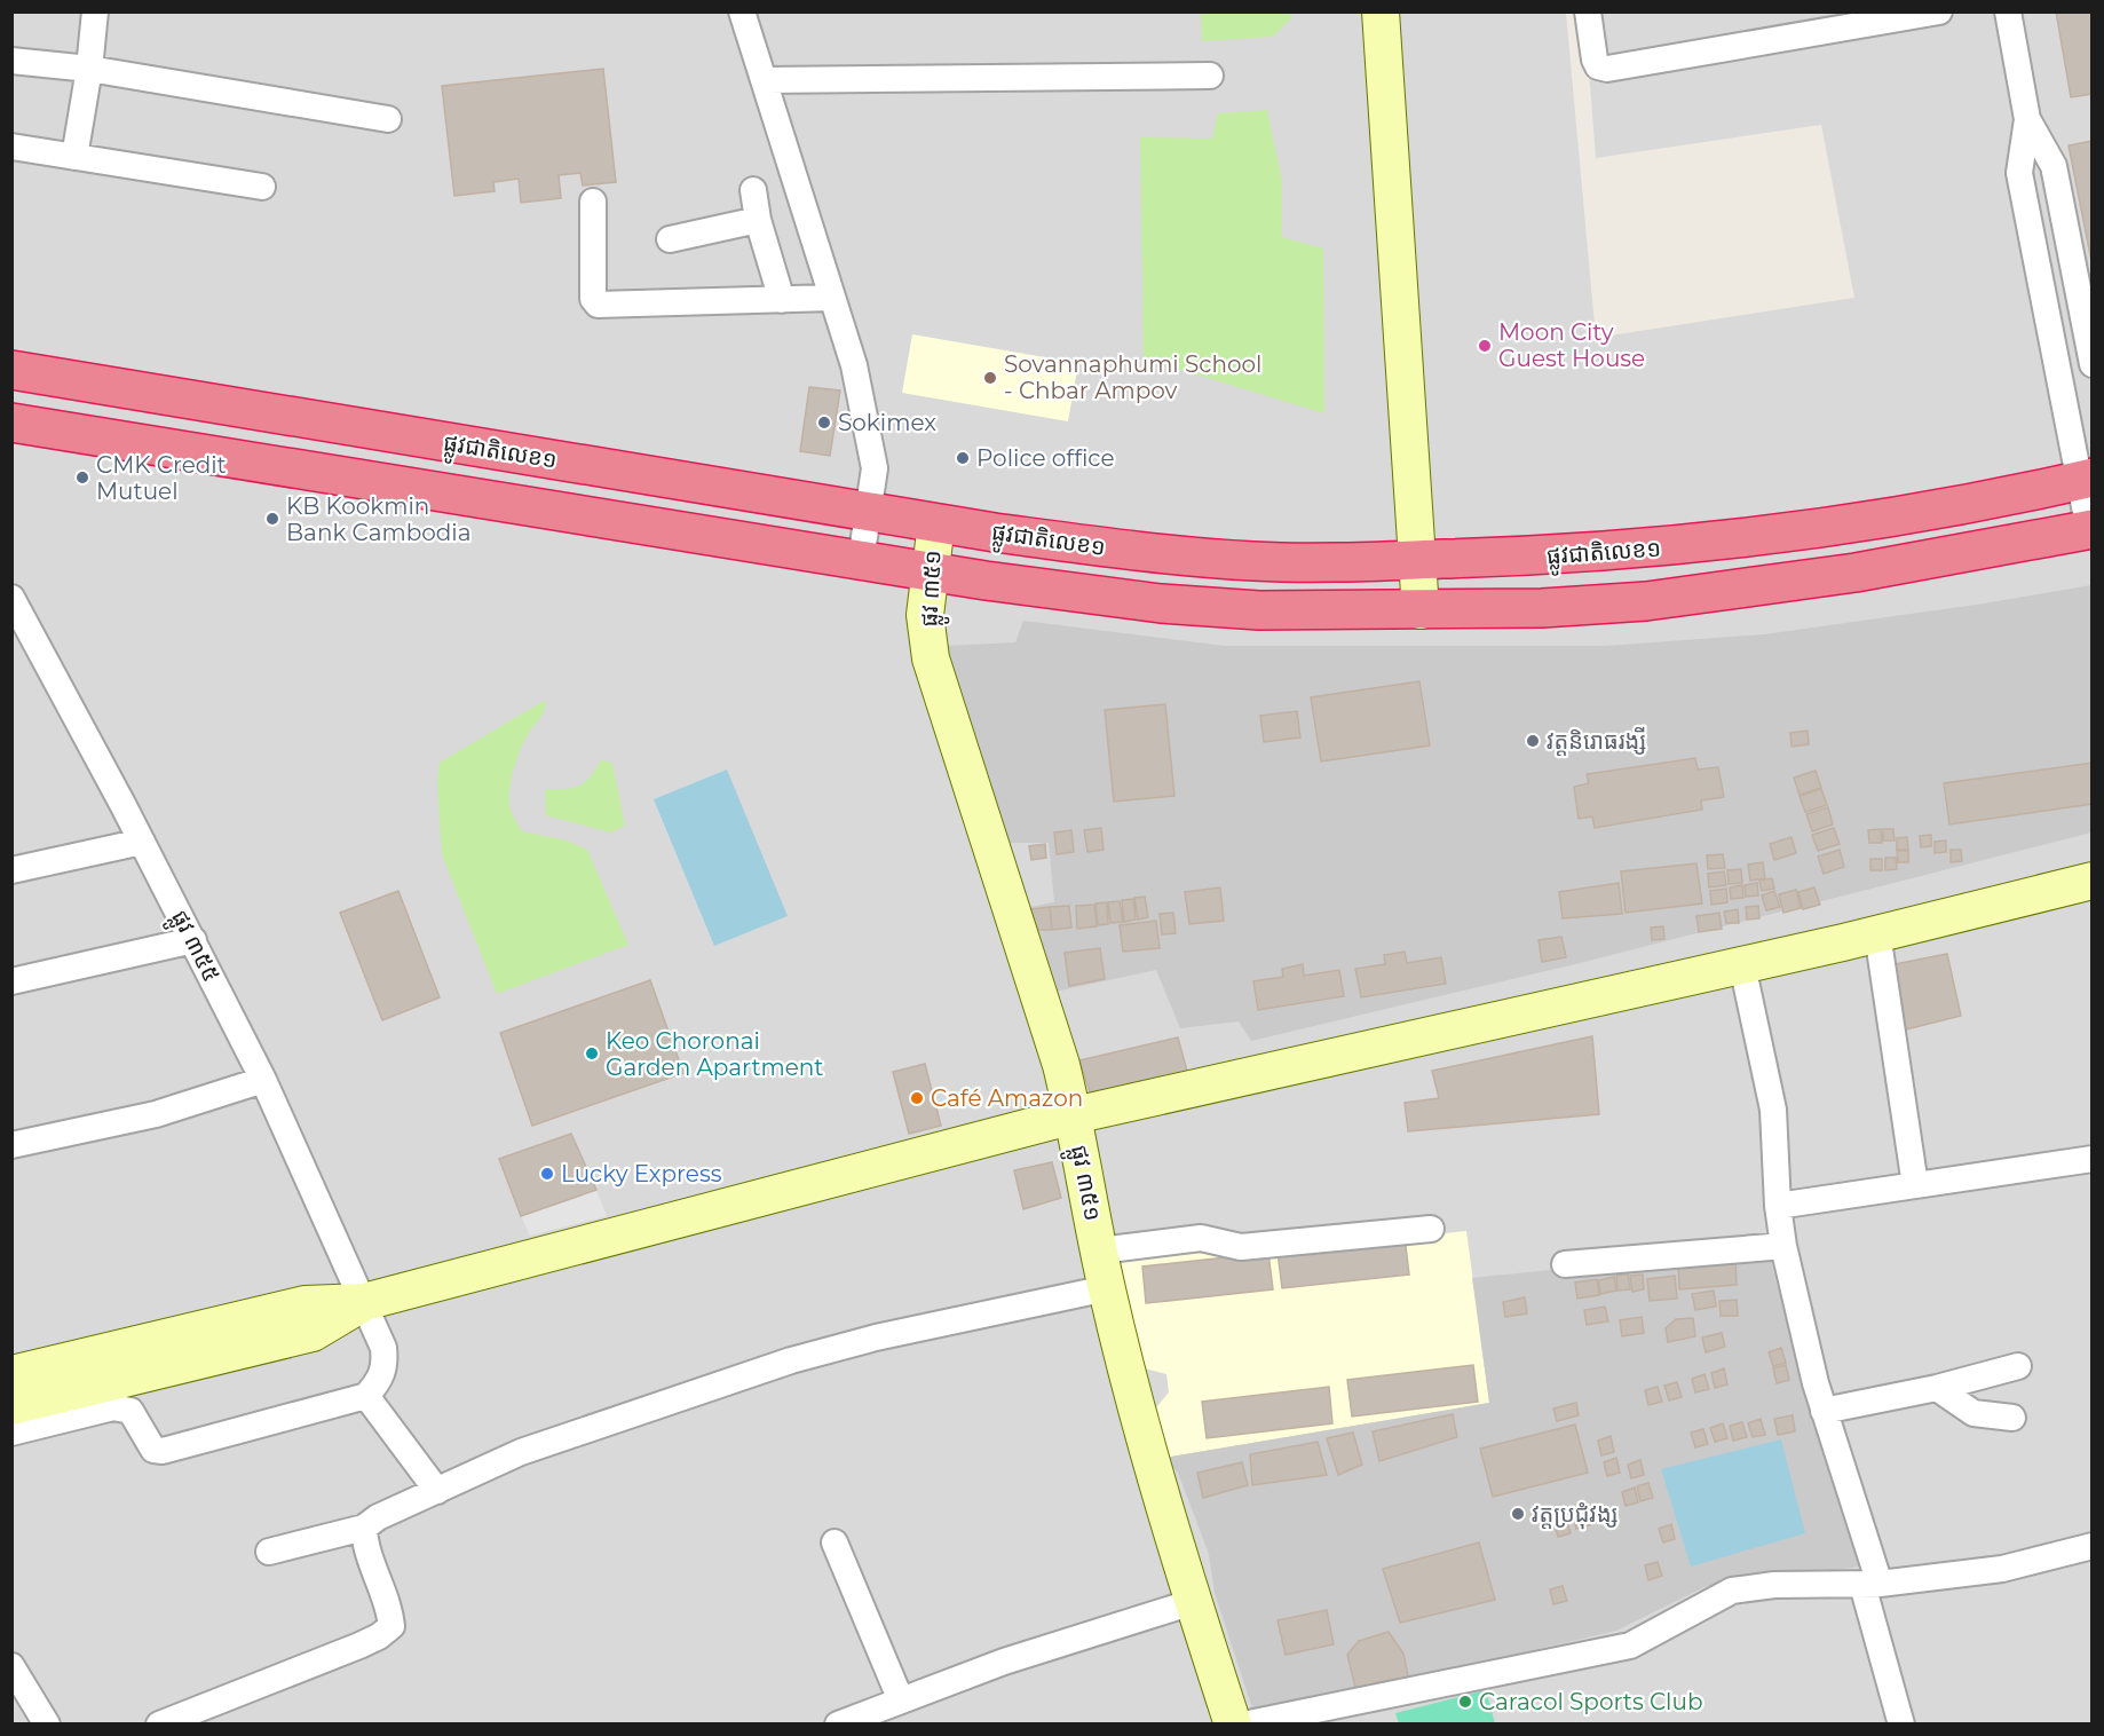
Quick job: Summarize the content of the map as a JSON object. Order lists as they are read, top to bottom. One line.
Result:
{"streets":{"highway":["ផ្លូវជាតិលេខ១"],"main road":["ផ្លូវ ៣៥១"],"street":["ផ្លូវ ៣៥៥"]},"crossings":[["ផ្លូវជាតិលេខ១","ផ្លូវ ៣៥១"]],"places":["Moon City Guest House","Sovannaphumi School - Chbar Ampov","Sokimex","Police office","CMK Credit Mutuel","KB Kookmin Bank Cambodia","វត្តនិរោធរង្សី","Keo Choronai Garden Apartment","Café Amazon","Lucky Express","វត្តប្រជុំវង្ស","Caracol Sports Club"]}
